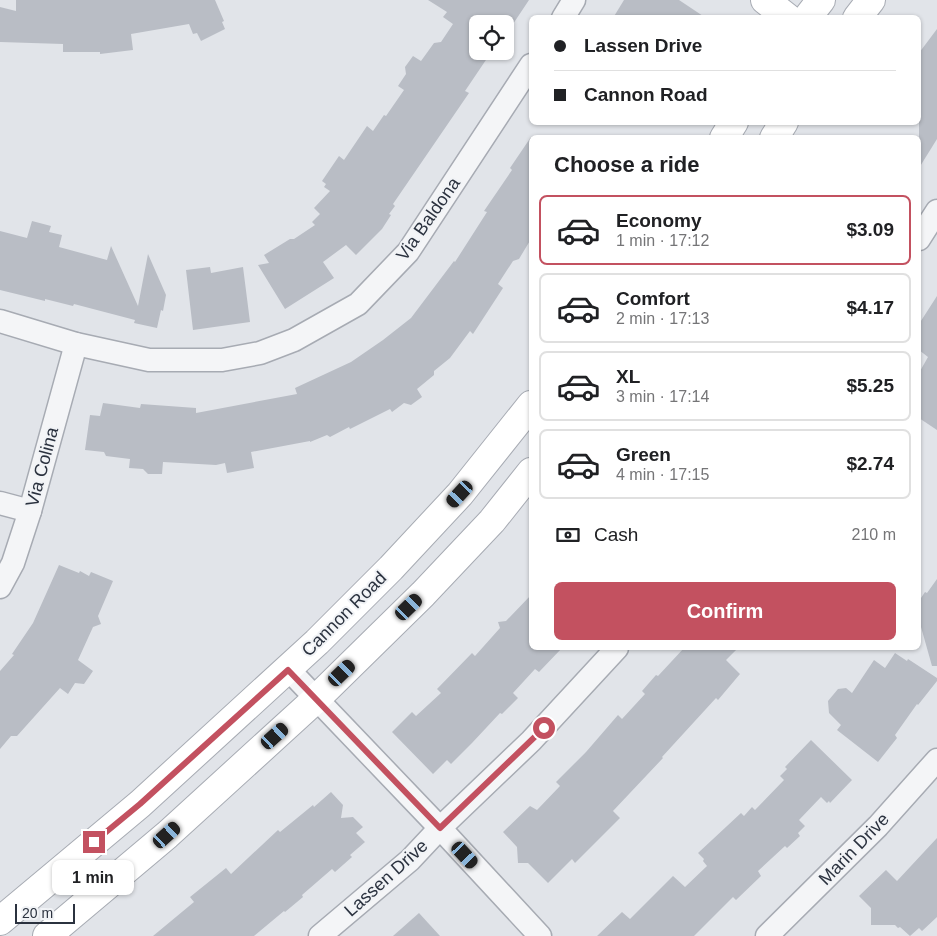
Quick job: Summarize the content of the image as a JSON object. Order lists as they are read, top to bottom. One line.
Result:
{"streets":{"main road":["Cannon Road"],"street":["Via Baldona","Via Colina","Marin Drive","Lassen Drive"]},"crossings":[["Via Baldona","Via Colina"]],"scale_bar":"20 m","page":{"banner":["Lassen Drive","Cannon Road"],"heading":"Choose a ride","list":[{"name":"Economy","note":"1 min · 17:12","value":"$3.09"},{"name":"Comfort","note":"2 min · 17:13","value":"$4.17"},{"name":"XL","note":"3 min · 17:14","value":"$5.25"},{"name":"Green","note":"4 min · 17:15","value":"$2.74"}],"pay":["Cash","210 m"],"buttons":"Confirm","bubble":"1 min","scale":"20 m"}}
